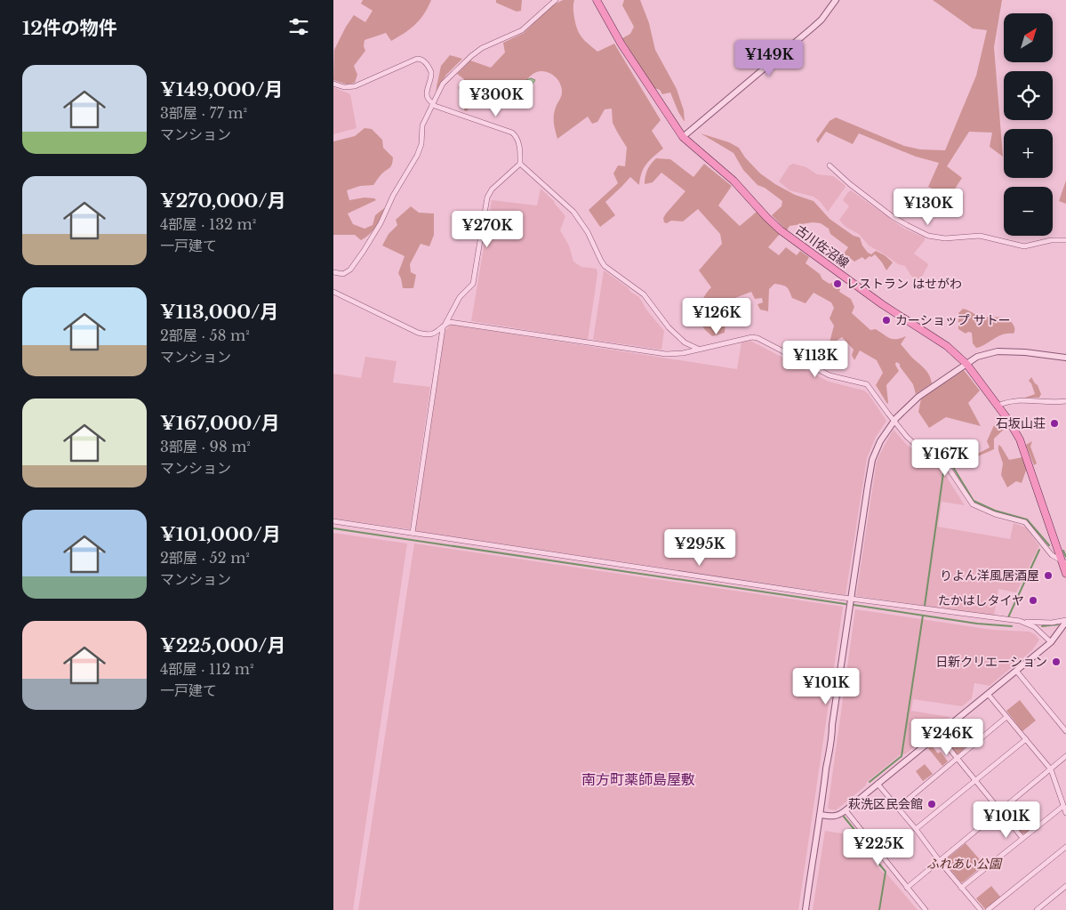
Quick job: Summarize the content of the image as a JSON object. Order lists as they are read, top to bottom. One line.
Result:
{"streets":{"main road":["古川佐沼線"]},"districts":["南方町薬師島屋敷"],"parks":["ふれあい公園"],"places":["レストラン はせがわ","カーショップ サトー","石坂山荘","りよん洋風居酒屋","たかはしタイヤ","日新クリエーション","萩洗区民会館"],"north":"top right","page":{"heading":"12件の物件","map_buttons":["+","−"],"price":["¥149K","¥300K","¥130K","¥270K","¥126K","¥113K","¥167K","¥295K","¥101K","¥246K","¥101K","¥225K"],"list":[{"name":"¥149,000/月","note":"3部屋 · 77 m² · マンション"},{"name":"¥270,000/月","note":"4部屋 · 132 m² · 一戸建て"},{"name":"¥113,000/月","note":"2部屋 · 58 m² · マンション"},{"name":"¥167,000/月","note":"3部屋 · 98 m² · マンション"},{"name":"¥101,000/月","note":"2部屋 · 52 m² · マンション"},{"name":"¥225,000/月","note":"4部屋 · 112 m² · 一戸建て"}]}}
